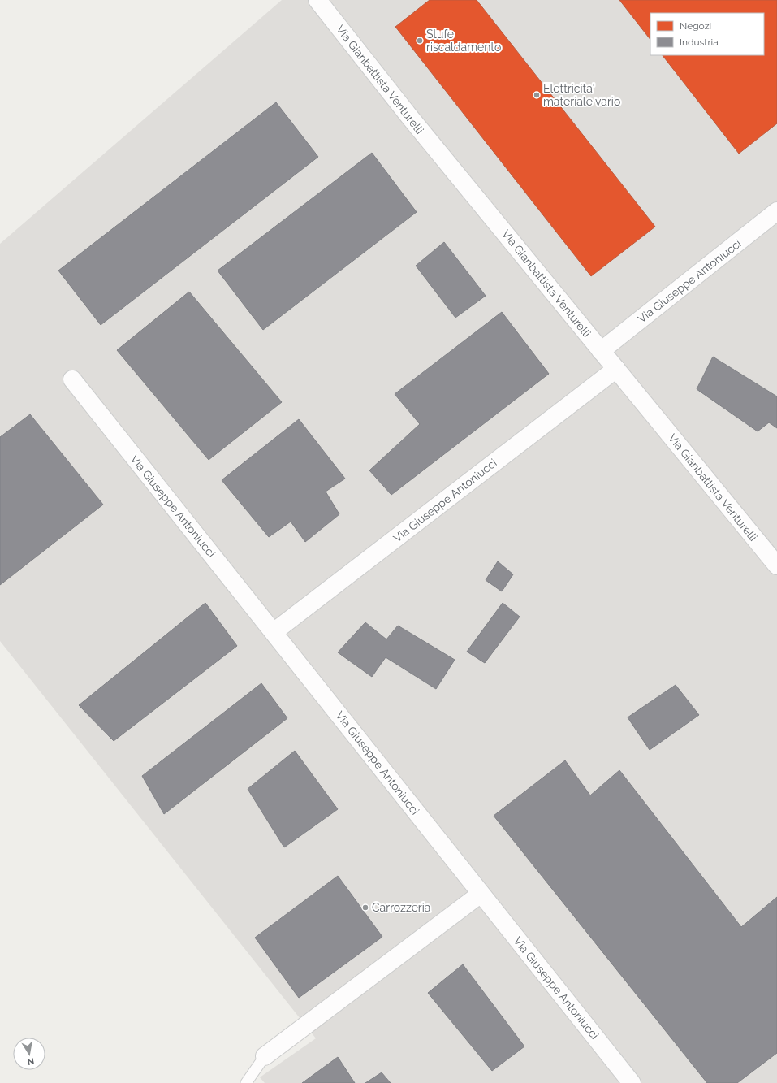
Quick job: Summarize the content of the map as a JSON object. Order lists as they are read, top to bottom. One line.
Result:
{"streets":{"street":["Via Gianbattista Venturelli","Via Giuseppe Antoniucci"]},"crossings":[["Via Gianbattista Venturelli","Via Giuseppe Antoniucci"]],"places":["Stufe riscaldamento","Elettricita' materiale vario","Carrozzeria"],"legend":["Negozi","Industria"],"north":"bottom"}
